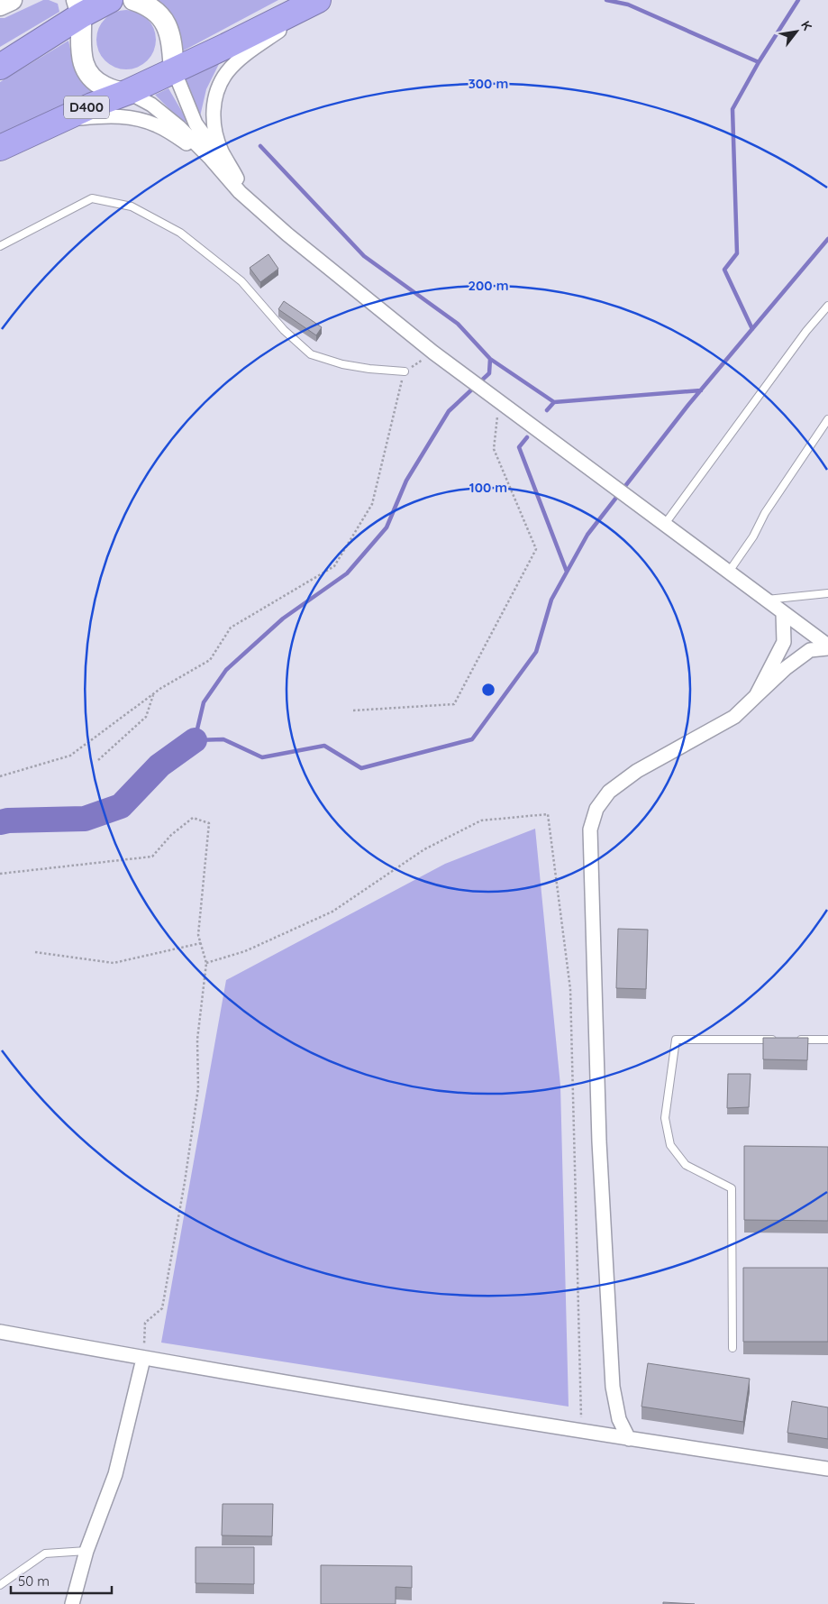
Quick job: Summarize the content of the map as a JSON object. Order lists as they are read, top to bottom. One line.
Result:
{"streets":{"highway":["D400"]},"scale_bar":"50 m","north":"top right","rings":["300 m","200 m","100 m"]}
